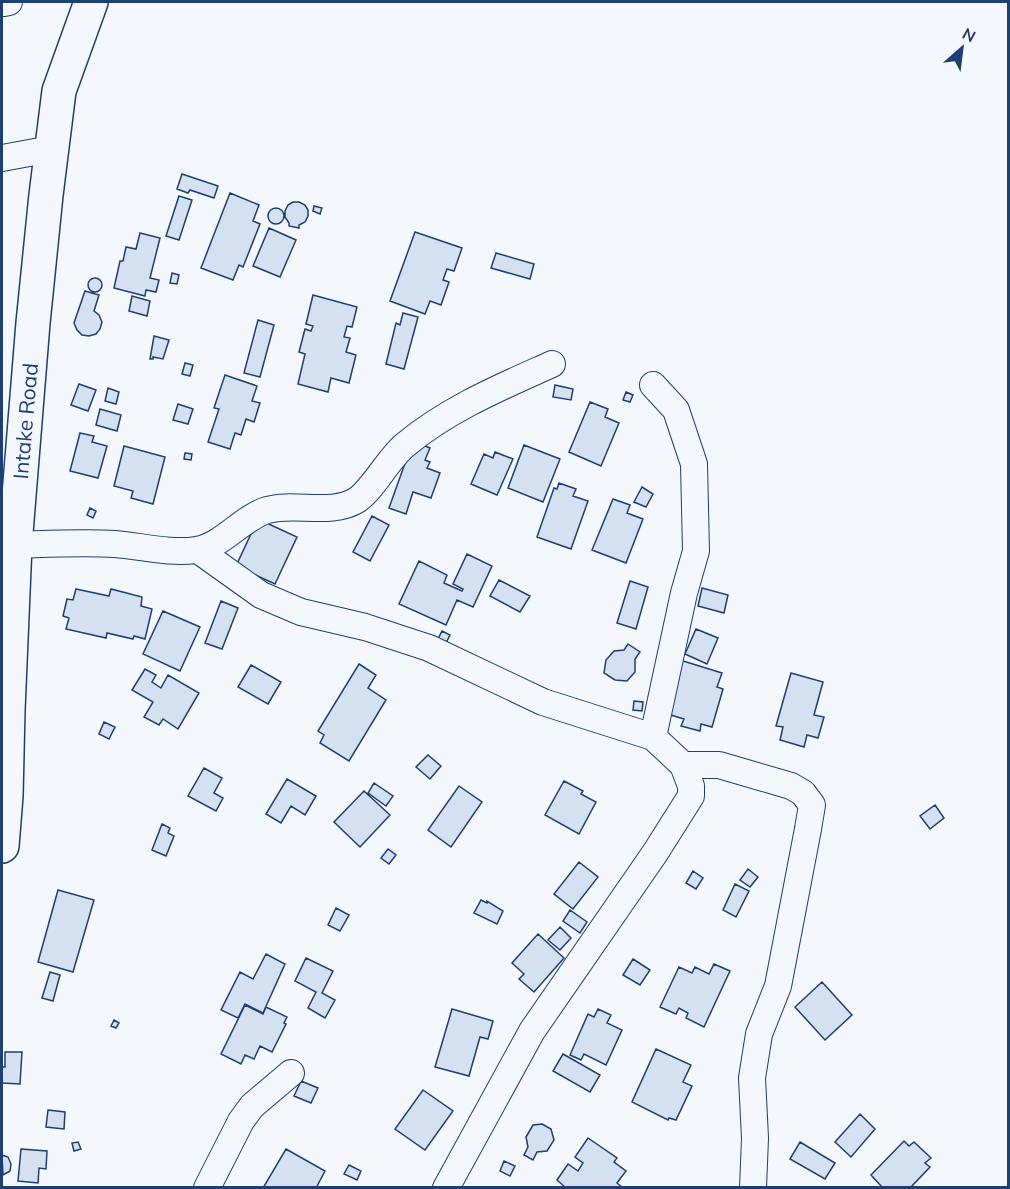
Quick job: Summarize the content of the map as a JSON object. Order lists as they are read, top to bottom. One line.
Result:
{"streets":{"street":["Intake Road"]},"north":"top right"}
